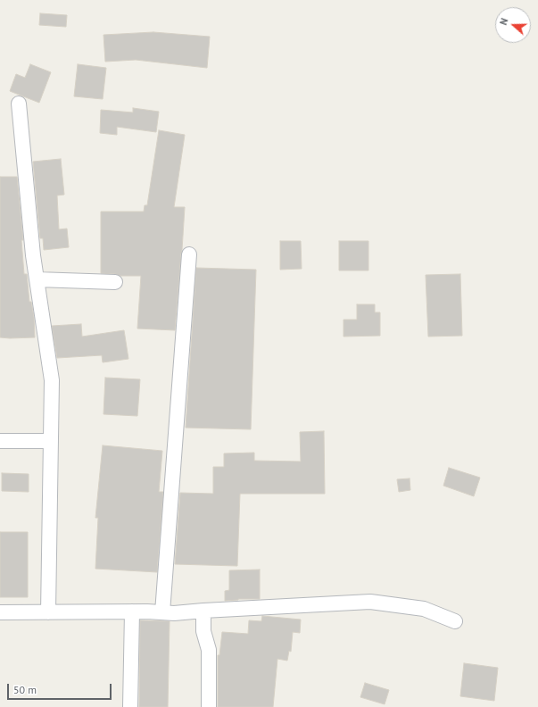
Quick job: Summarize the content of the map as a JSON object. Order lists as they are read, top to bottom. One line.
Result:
{"scale_bar":"50 m","north":"left"}
